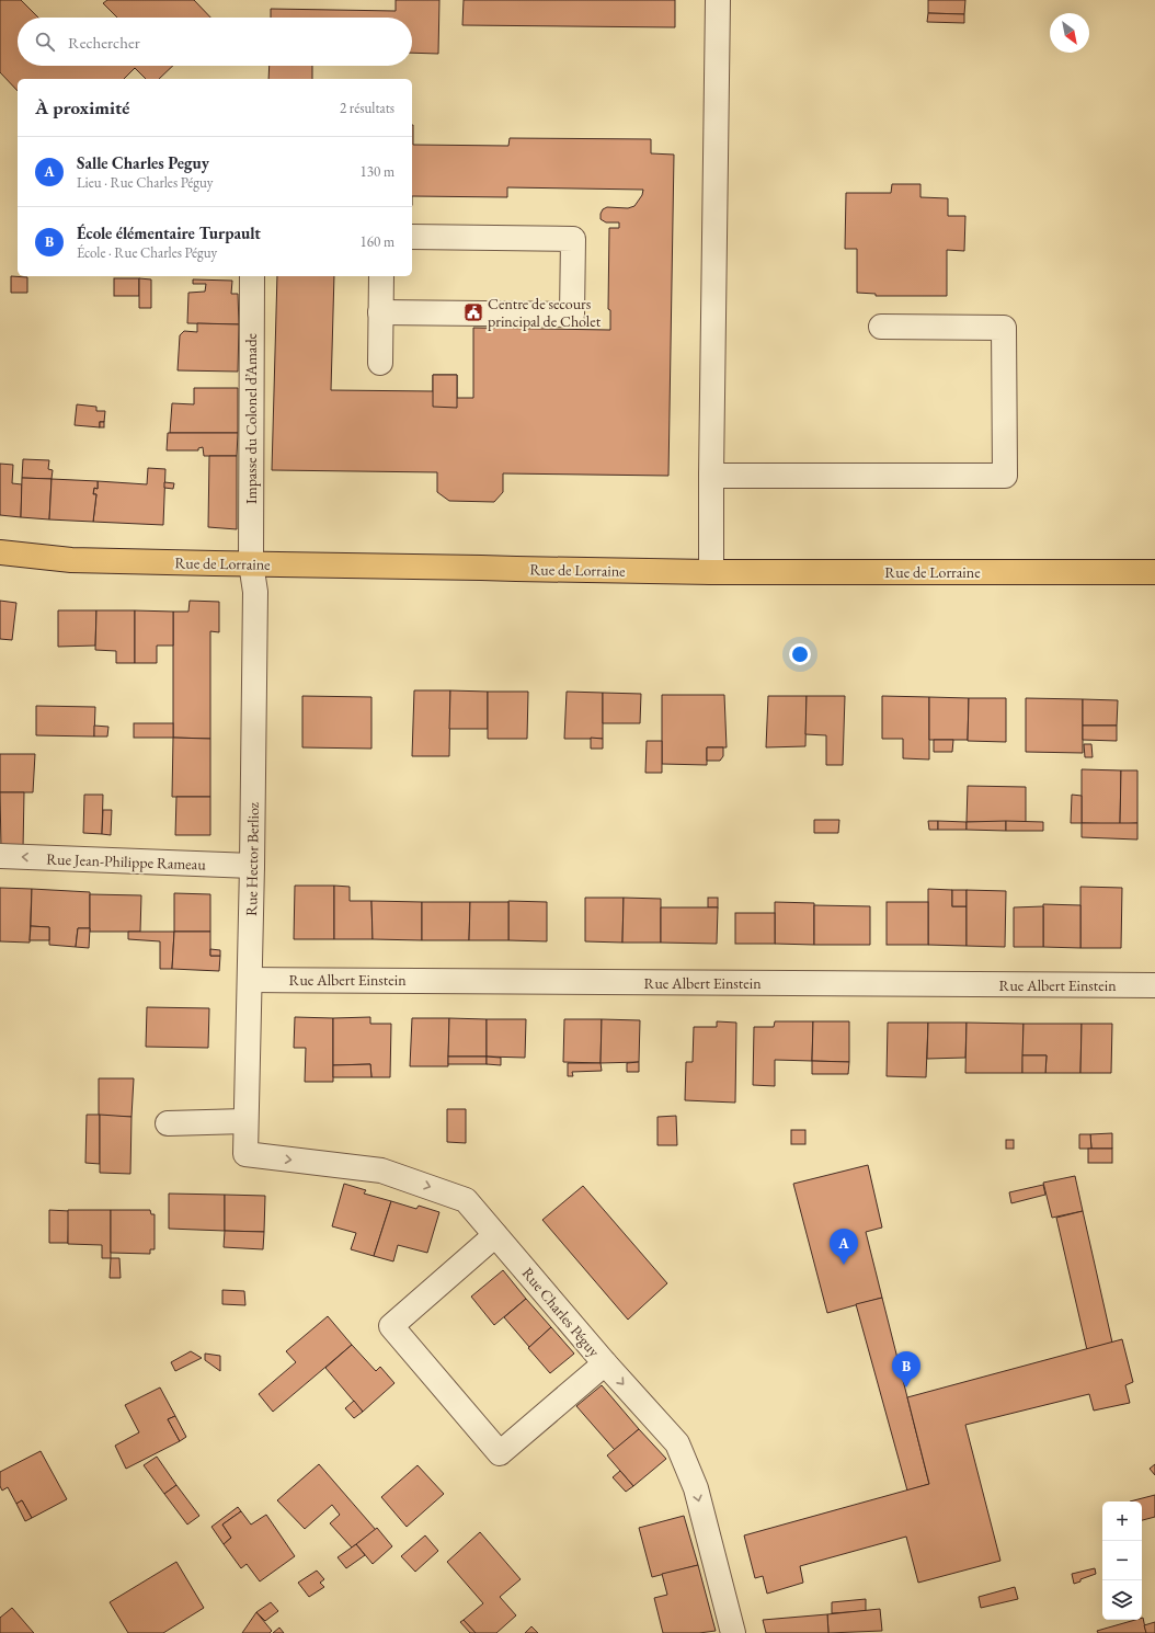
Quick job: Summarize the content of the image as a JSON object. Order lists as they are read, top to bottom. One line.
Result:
{"streets":{"main road":["Rue de Lorraine"],"street":["Impasse du Colonel d’Amade","Rue Hector Berlioz","Rue Jean-Philippe Rameau","Rue Albert Einstein","Rue Charles Péguy"]},"crossings":[["Impasse du Colonel d’Amade","Rue de Lorraine"],["Impasse du Colonel d’Amade","Rue Hector Berlioz"],["Rue de Lorraine","Rue Hector Berlioz"],["Rue Hector Berlioz","Rue Jean-Philippe Rameau"],["Rue Hector Berlioz","Rue Albert Einstein"],["Rue Hector Berlioz","Rue Charles Péguy"]],"one_way":["Rue Jean-Philippe Rameau","Rue Charles Péguy"],"places":{"public building":["Centre de secours principal de Cholet"]},"north":"bottom right","page":{"search":"Rechercher","heading":["À proximité","2 résultats"],"list":[{"mark":"A","name":"Salle Charles Peguy","note":"Lieu · Rue Charles Péguy","value":"130 m"},{"mark":"B","name":"École élémentaire Turpault","note":"École · Rue Charles Péguy","value":"160 m"}],"pins":["A","B"],"map_buttons":["+","−"]}}
